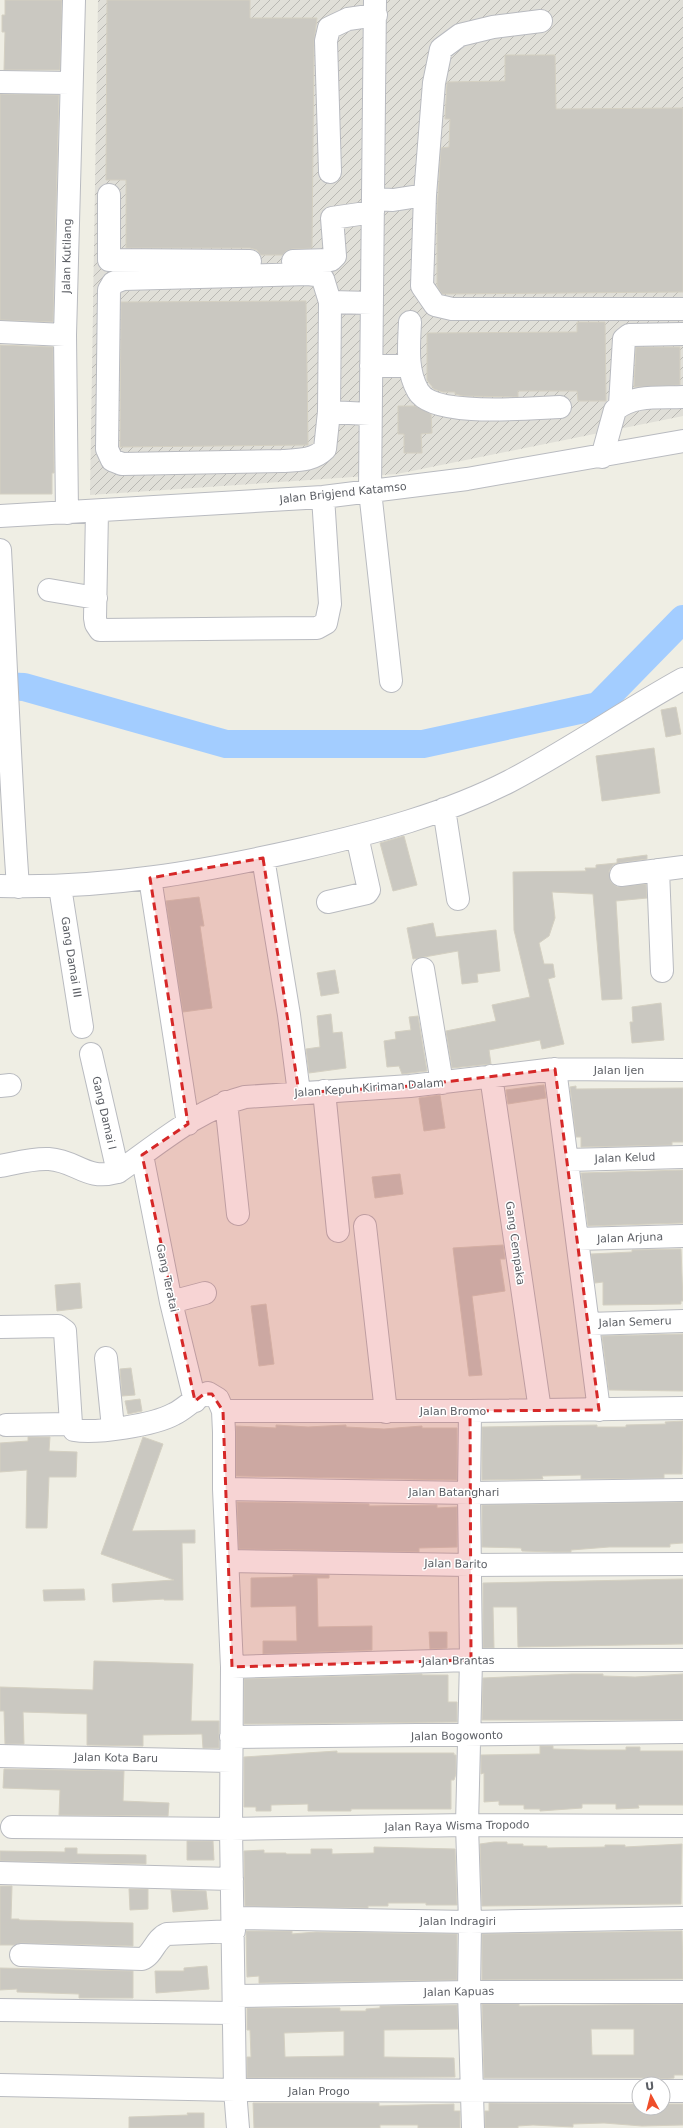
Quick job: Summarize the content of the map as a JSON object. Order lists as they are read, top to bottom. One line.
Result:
{"streets":{"street":["Jalan Kutilang","Jalan Brigjend Katamso","Gang Damai III","Jalan Ijen","Jalan Kepuh Kiriman Dalam","Gang Damai I","Jalan Kelud","Jalan Arjuna","Gang Cempaka","Gang Teratai","Jalan Semeru","Jalan Bromo","Jalan Batanghari","Jalan Barito","Jalan Brantas","Jalan Bogowonto","Jalan Kota Baru","Jalan Raya Wisma Tropodo","Jalan Indragiri","Jalan Kapuas","Jalan Progo"]},"crossings":[["Jalan Kutilang","Jalan Brigjend Katamso"],["Jalan Ijen","Jalan Kepuh Kiriman Dalam"],["Jalan Kepuh Kiriman Dalam","Gang Damai I"],["Jalan Kepuh Kiriman Dalam","Gang Cempaka"],["Jalan Kepuh Kiriman Dalam","Gang Teratai"],["Gang Cempaka","Jalan Bromo"]],"north":"top"}
